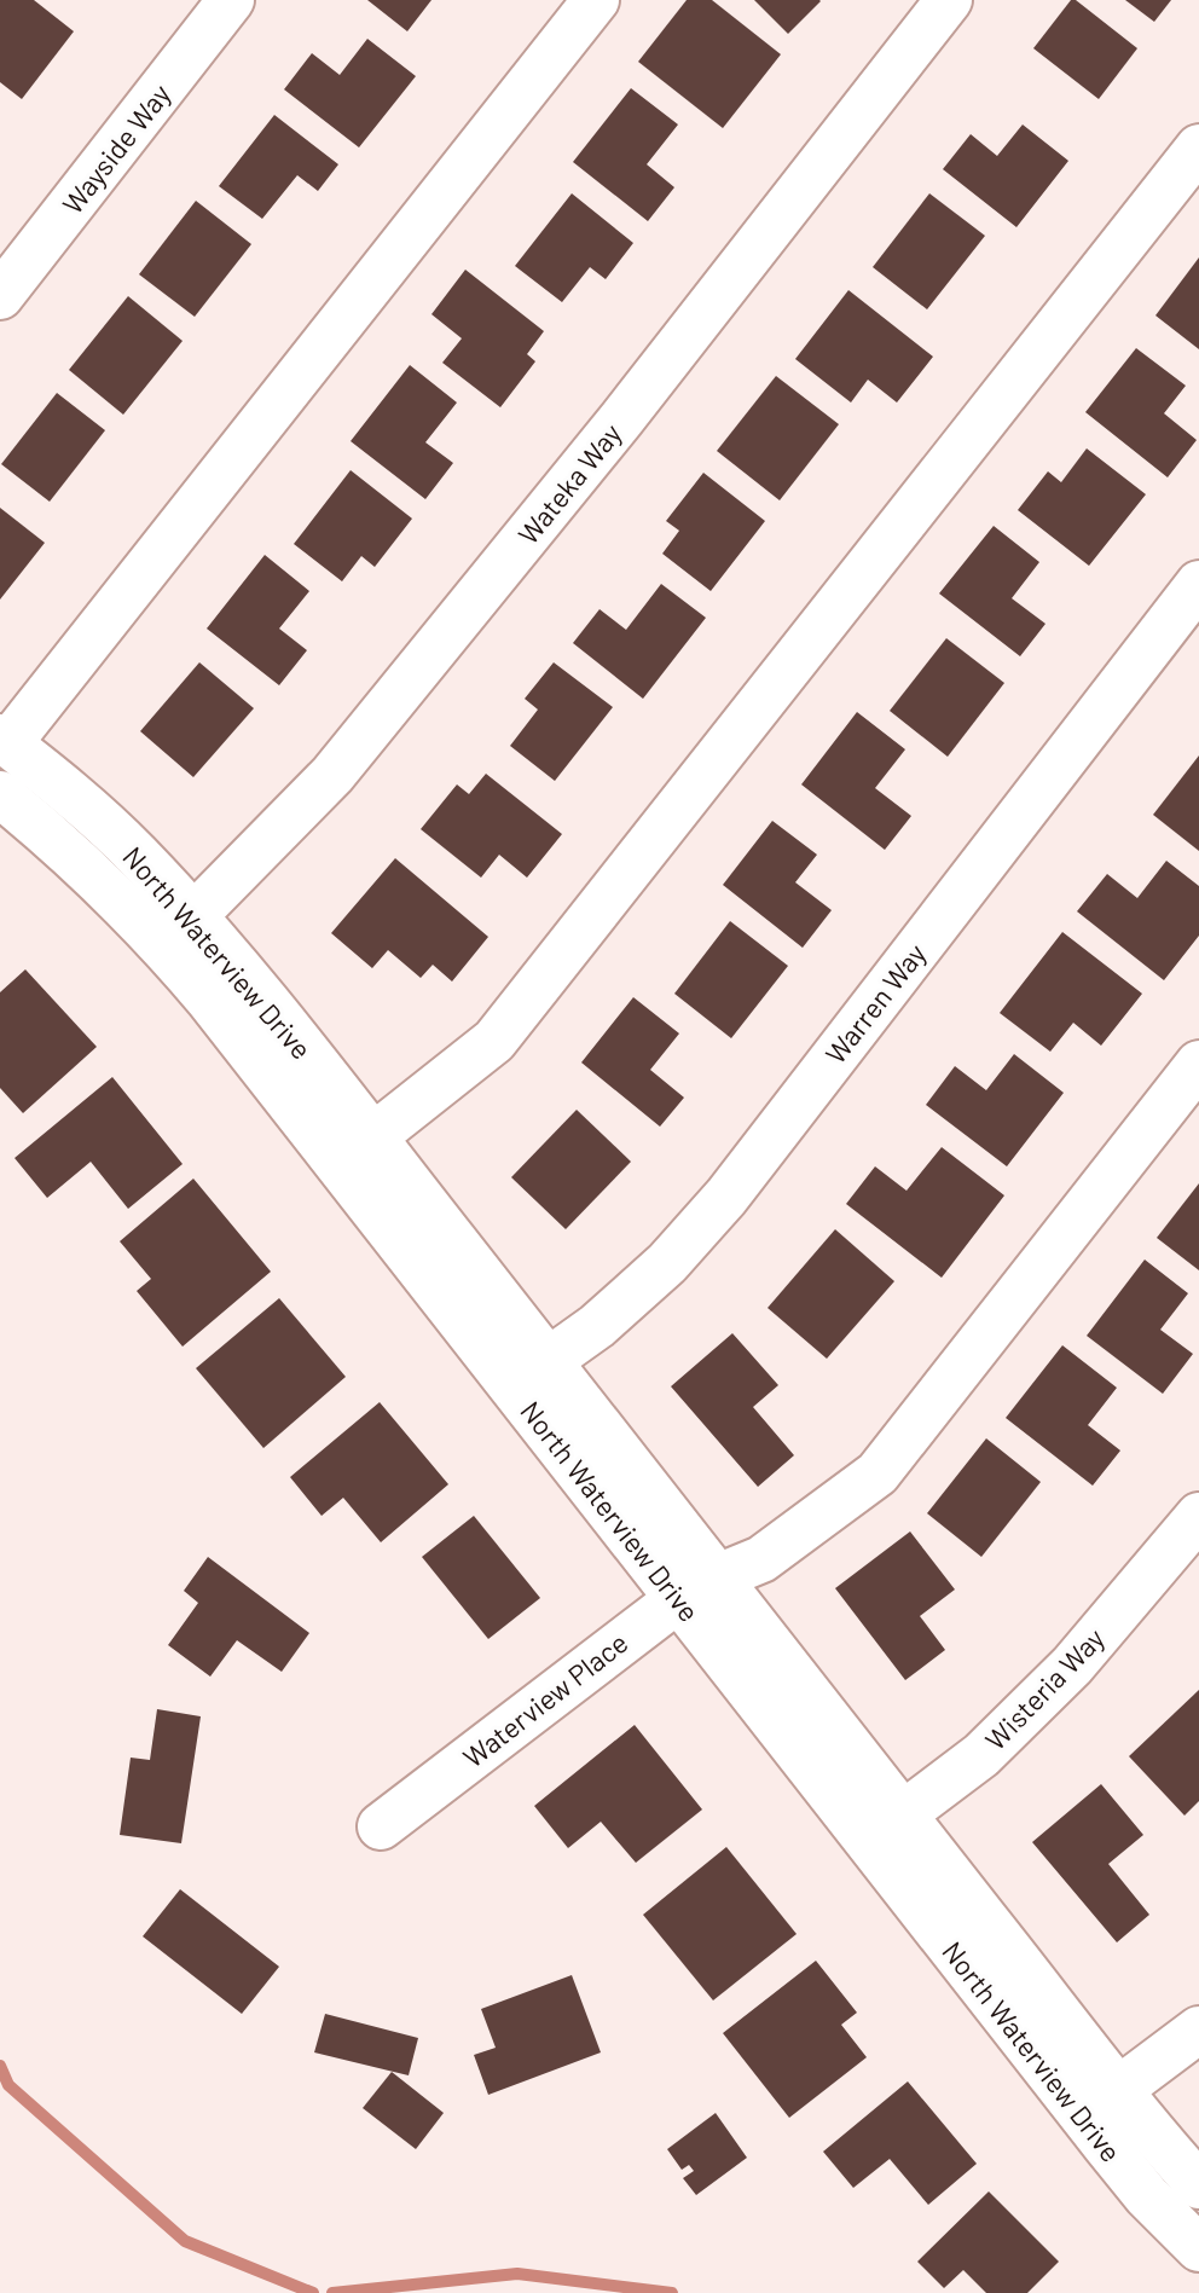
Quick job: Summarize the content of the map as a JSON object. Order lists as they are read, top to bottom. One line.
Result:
{"streets":{"street":["Wayside Way","Wateka Way","North Waterview Drive","Warren Way","Wisteria Way","Waterview Place"]},"crossings":[["Wateka Way","North Waterview Drive"],["North Waterview Drive","Warren Way"],["North Waterview Drive","Wisteria Way"],["North Waterview Drive","Waterview Place"]]}
